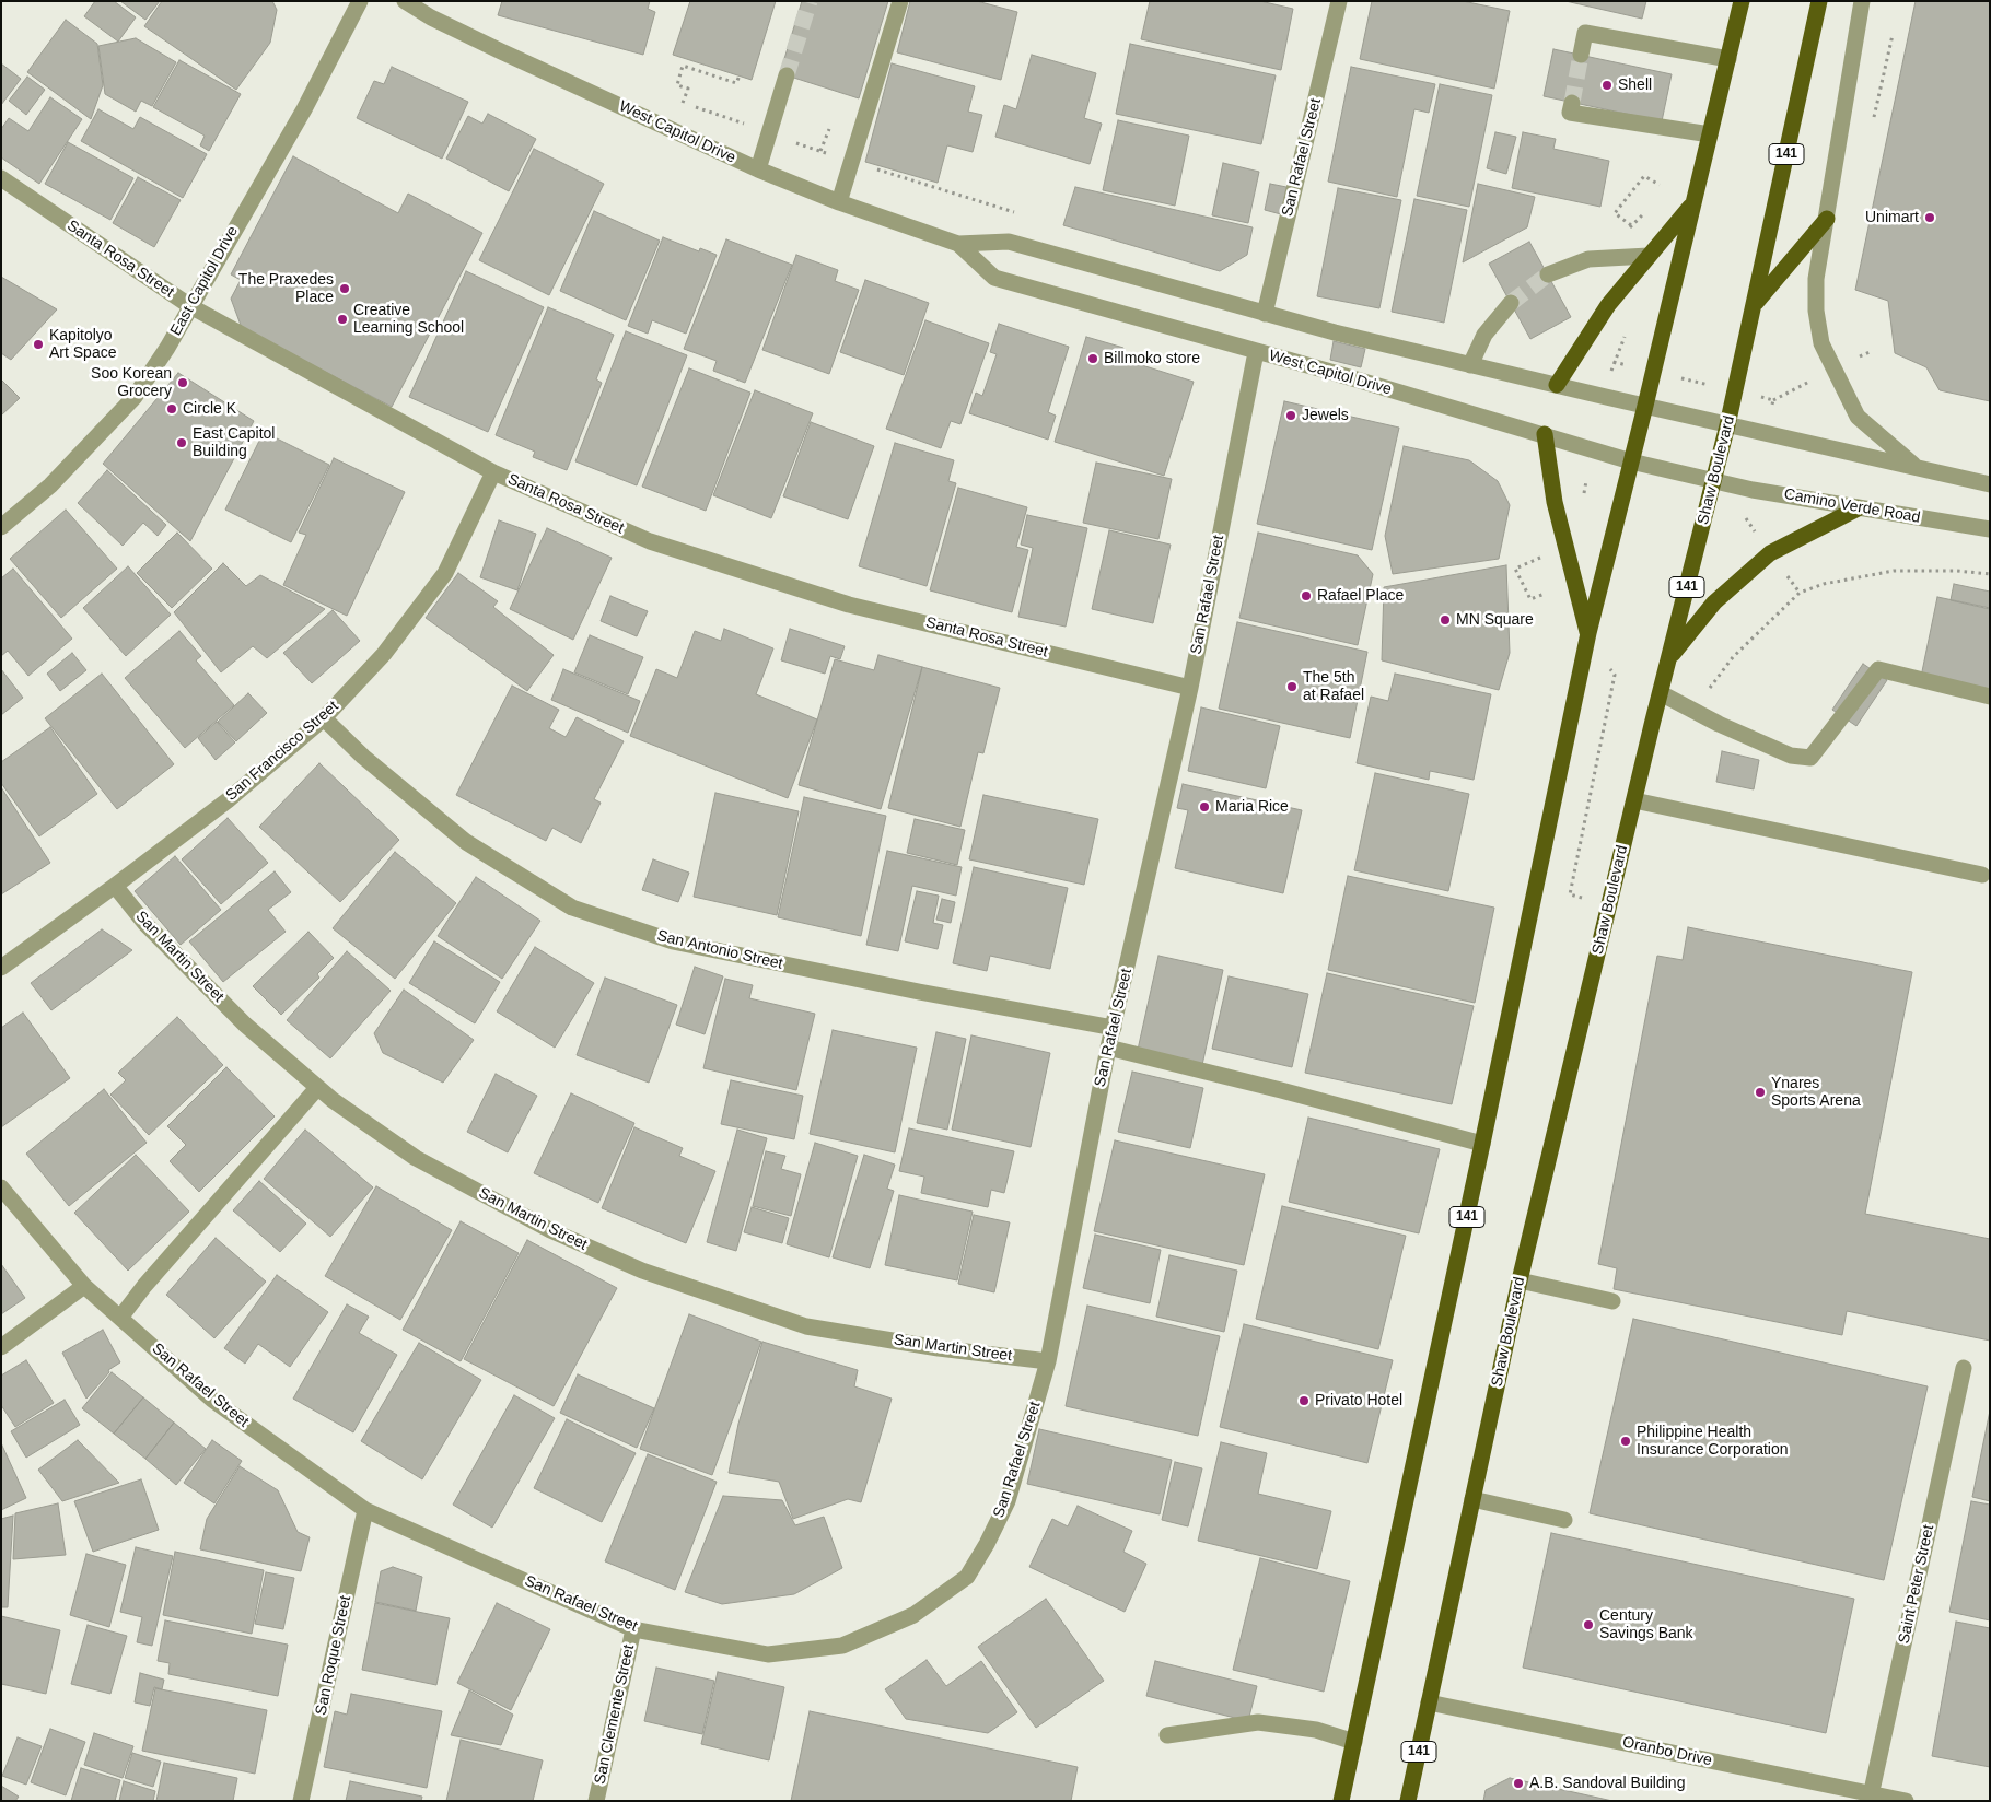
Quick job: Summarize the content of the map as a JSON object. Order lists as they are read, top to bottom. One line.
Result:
{"streets":{"main road":["141","Shaw Boulevard"],"street":["West Capitol Drive","San Rafael Street","Santa Rosa Street","East Capitol Drive","Camino Verde Road","San Francisco Street","San Antonio Street","San Martin Street","Saint Peter Street","San Roque Street","San Clemente Street","Oranbo Drive"]},"crossings":[["West Capitol Drive","141"],["West Capitol Drive","San Rafael Street"],["West Capitol Drive","Shaw Boulevard"],["West Capitol Drive","Camino Verde Road"],["San Rafael Street","Santa Rosa Street"],["San Rafael Street","San Antonio Street"],["San Rafael Street","San Martin Street"],["San Rafael Street","San Roque Street"],["San Rafael Street","San Clemente Street"],["Santa Rosa Street","East Capitol Drive"],["Santa Rosa Street","San Francisco Street"],["Shaw Boulevard","Camino Verde Road"],["Shaw Boulevard","Oranbo Drive"],["San Francisco Street","San Antonio Street"],["San Francisco Street","San Martin Street"],["Saint Peter Street","Oranbo Drive"]],"places":["Shell","Unimart","The Praxedes Place","Creative Learning School","Kapitolyo Art Space","Billmoko store","Soo Korean Grocery","Circle K","Jewels","East Capitol Building","Rafael Place","MN Square","The 5th at Rafael","Maria Rice","Ynares Sports Arena","Privato Hotel","Philippine Health Insurance Corporation","Century Savings Bank","A.B. Sandoval Building"]}
